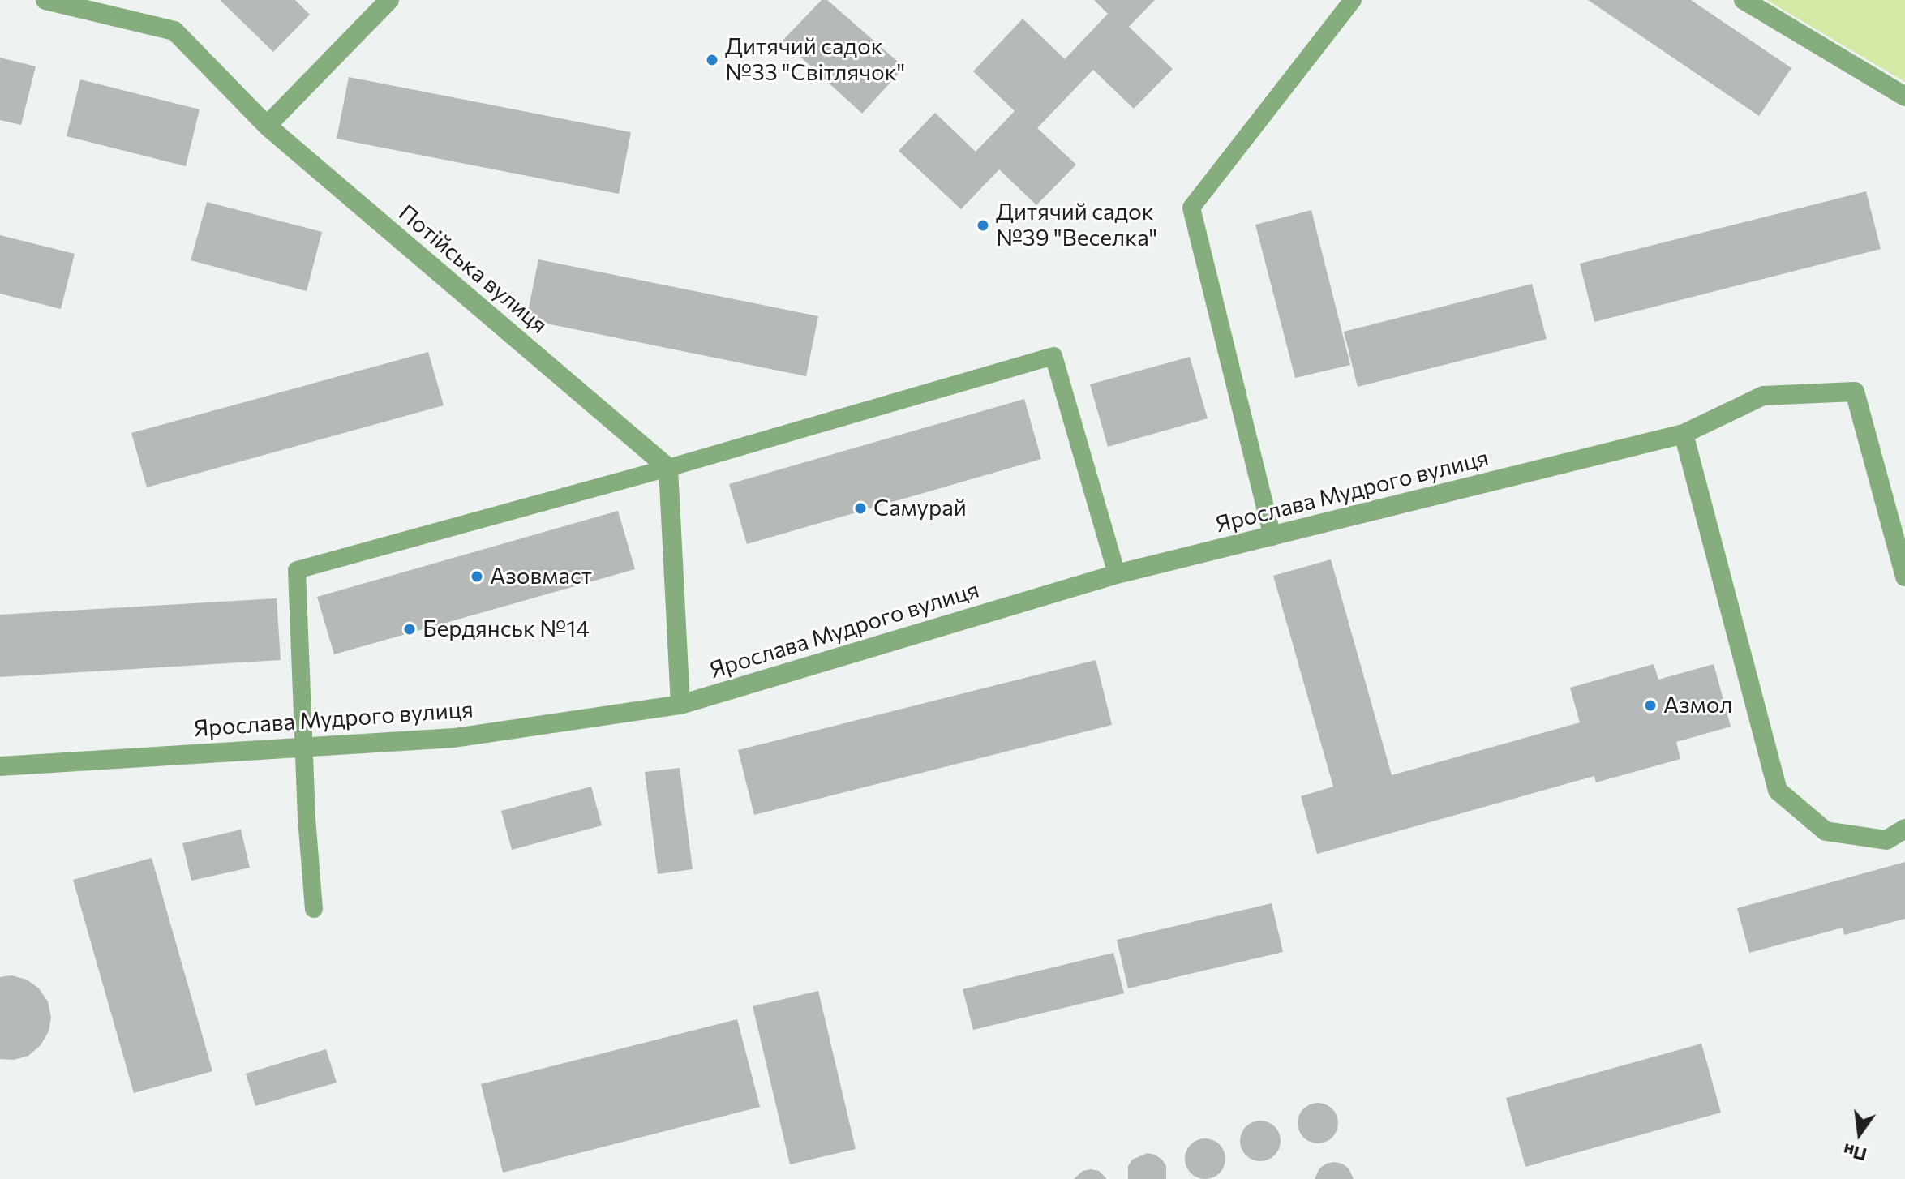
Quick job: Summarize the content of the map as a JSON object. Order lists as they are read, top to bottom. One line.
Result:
{"streets":{"street":["Потійська вулиця","Ярослава Мудрого вулиця"]},"places":["Дитячий садок №33 \"Світлячок\"","Дитячий садок №39 \"Веселка\"","Самурай","Азовмаст","Бердянськ №14","Азмол"],"north":"bottom"}
